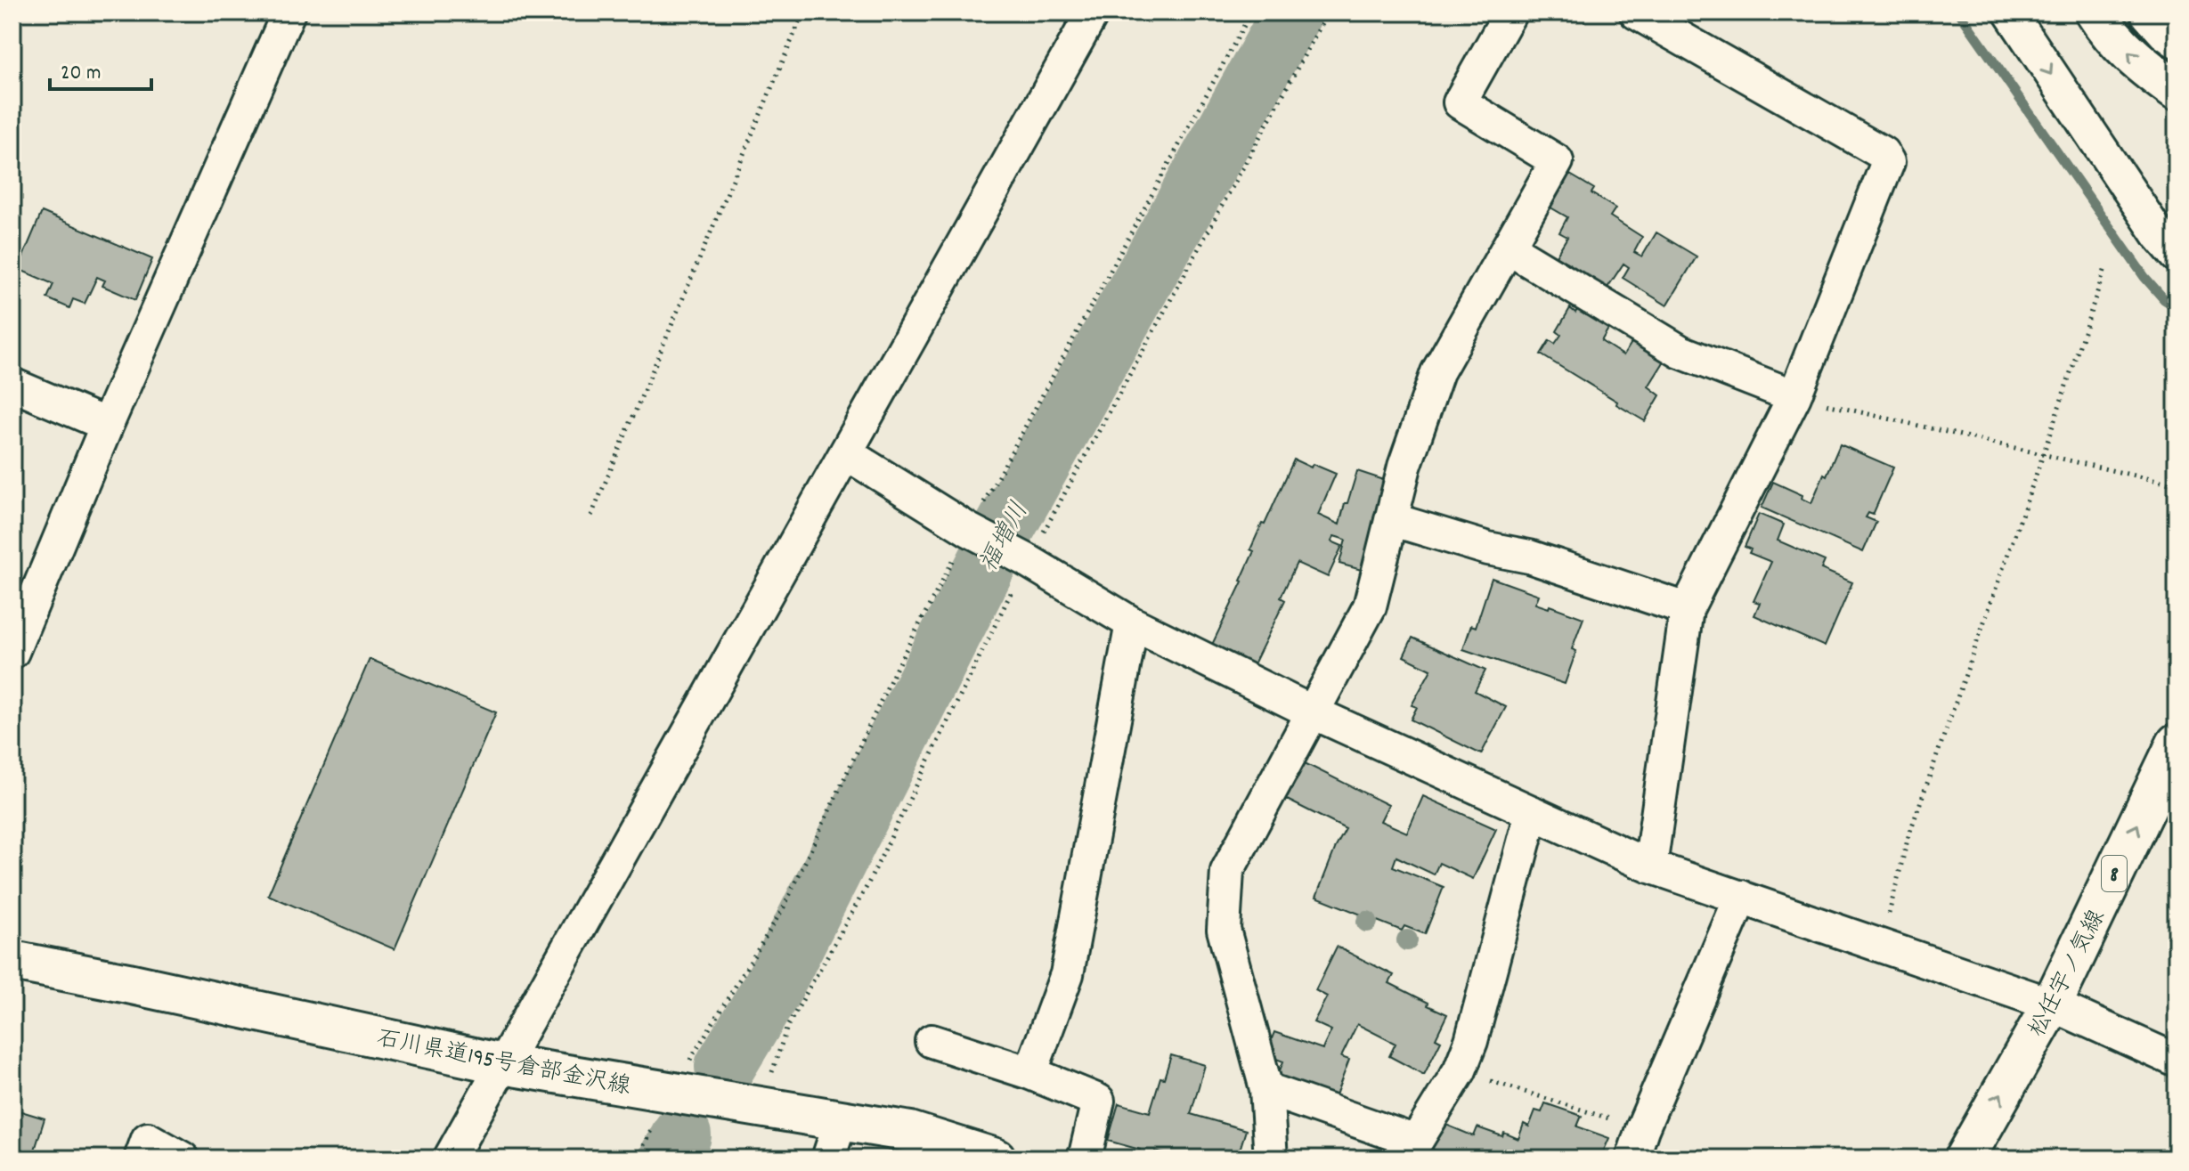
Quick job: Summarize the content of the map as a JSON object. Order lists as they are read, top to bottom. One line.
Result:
{"streets":{"main road":["8","松任宇ノ気線","石川県道195号倉部金沢線"]},"one_way":["松任宇ノ気線"],"water":["福増川"],"scale_bar":"20 m"}
